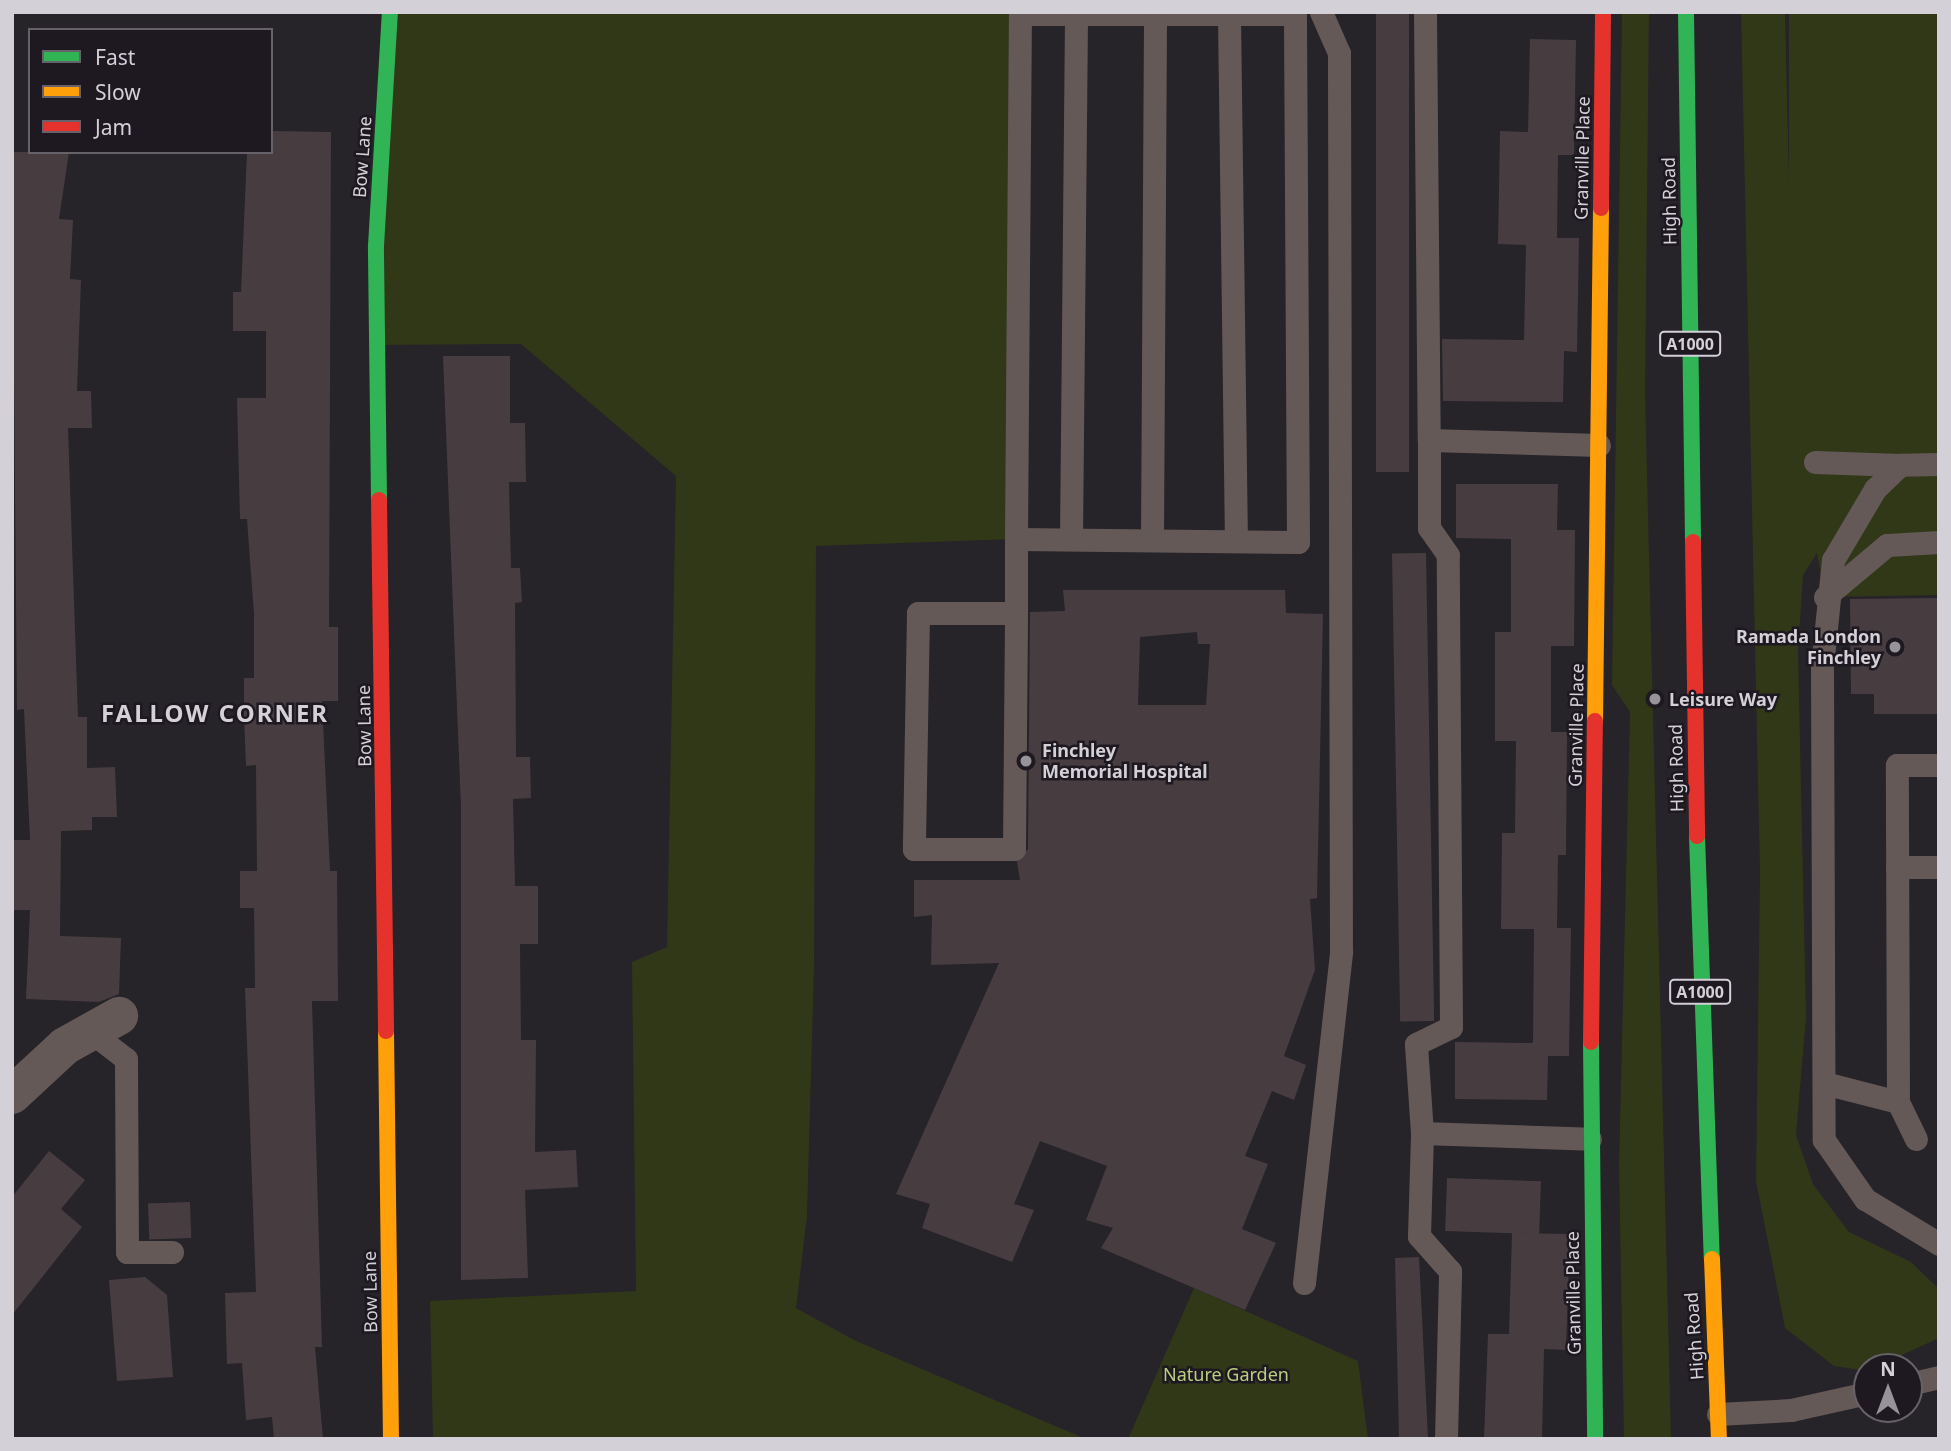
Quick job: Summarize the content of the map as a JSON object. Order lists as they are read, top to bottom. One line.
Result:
{"streets":{"street":["Bow Lane","Granville Place","High Road","A1000"]},"districts":["FALLOW CORNER"],"parks":["Nature Garden"],"places":["Ramada London Finchley","Leisure Way","Finchley Memorial Hospital"],"legend":["Fast","Slow","Jam"],"north":"top"}
